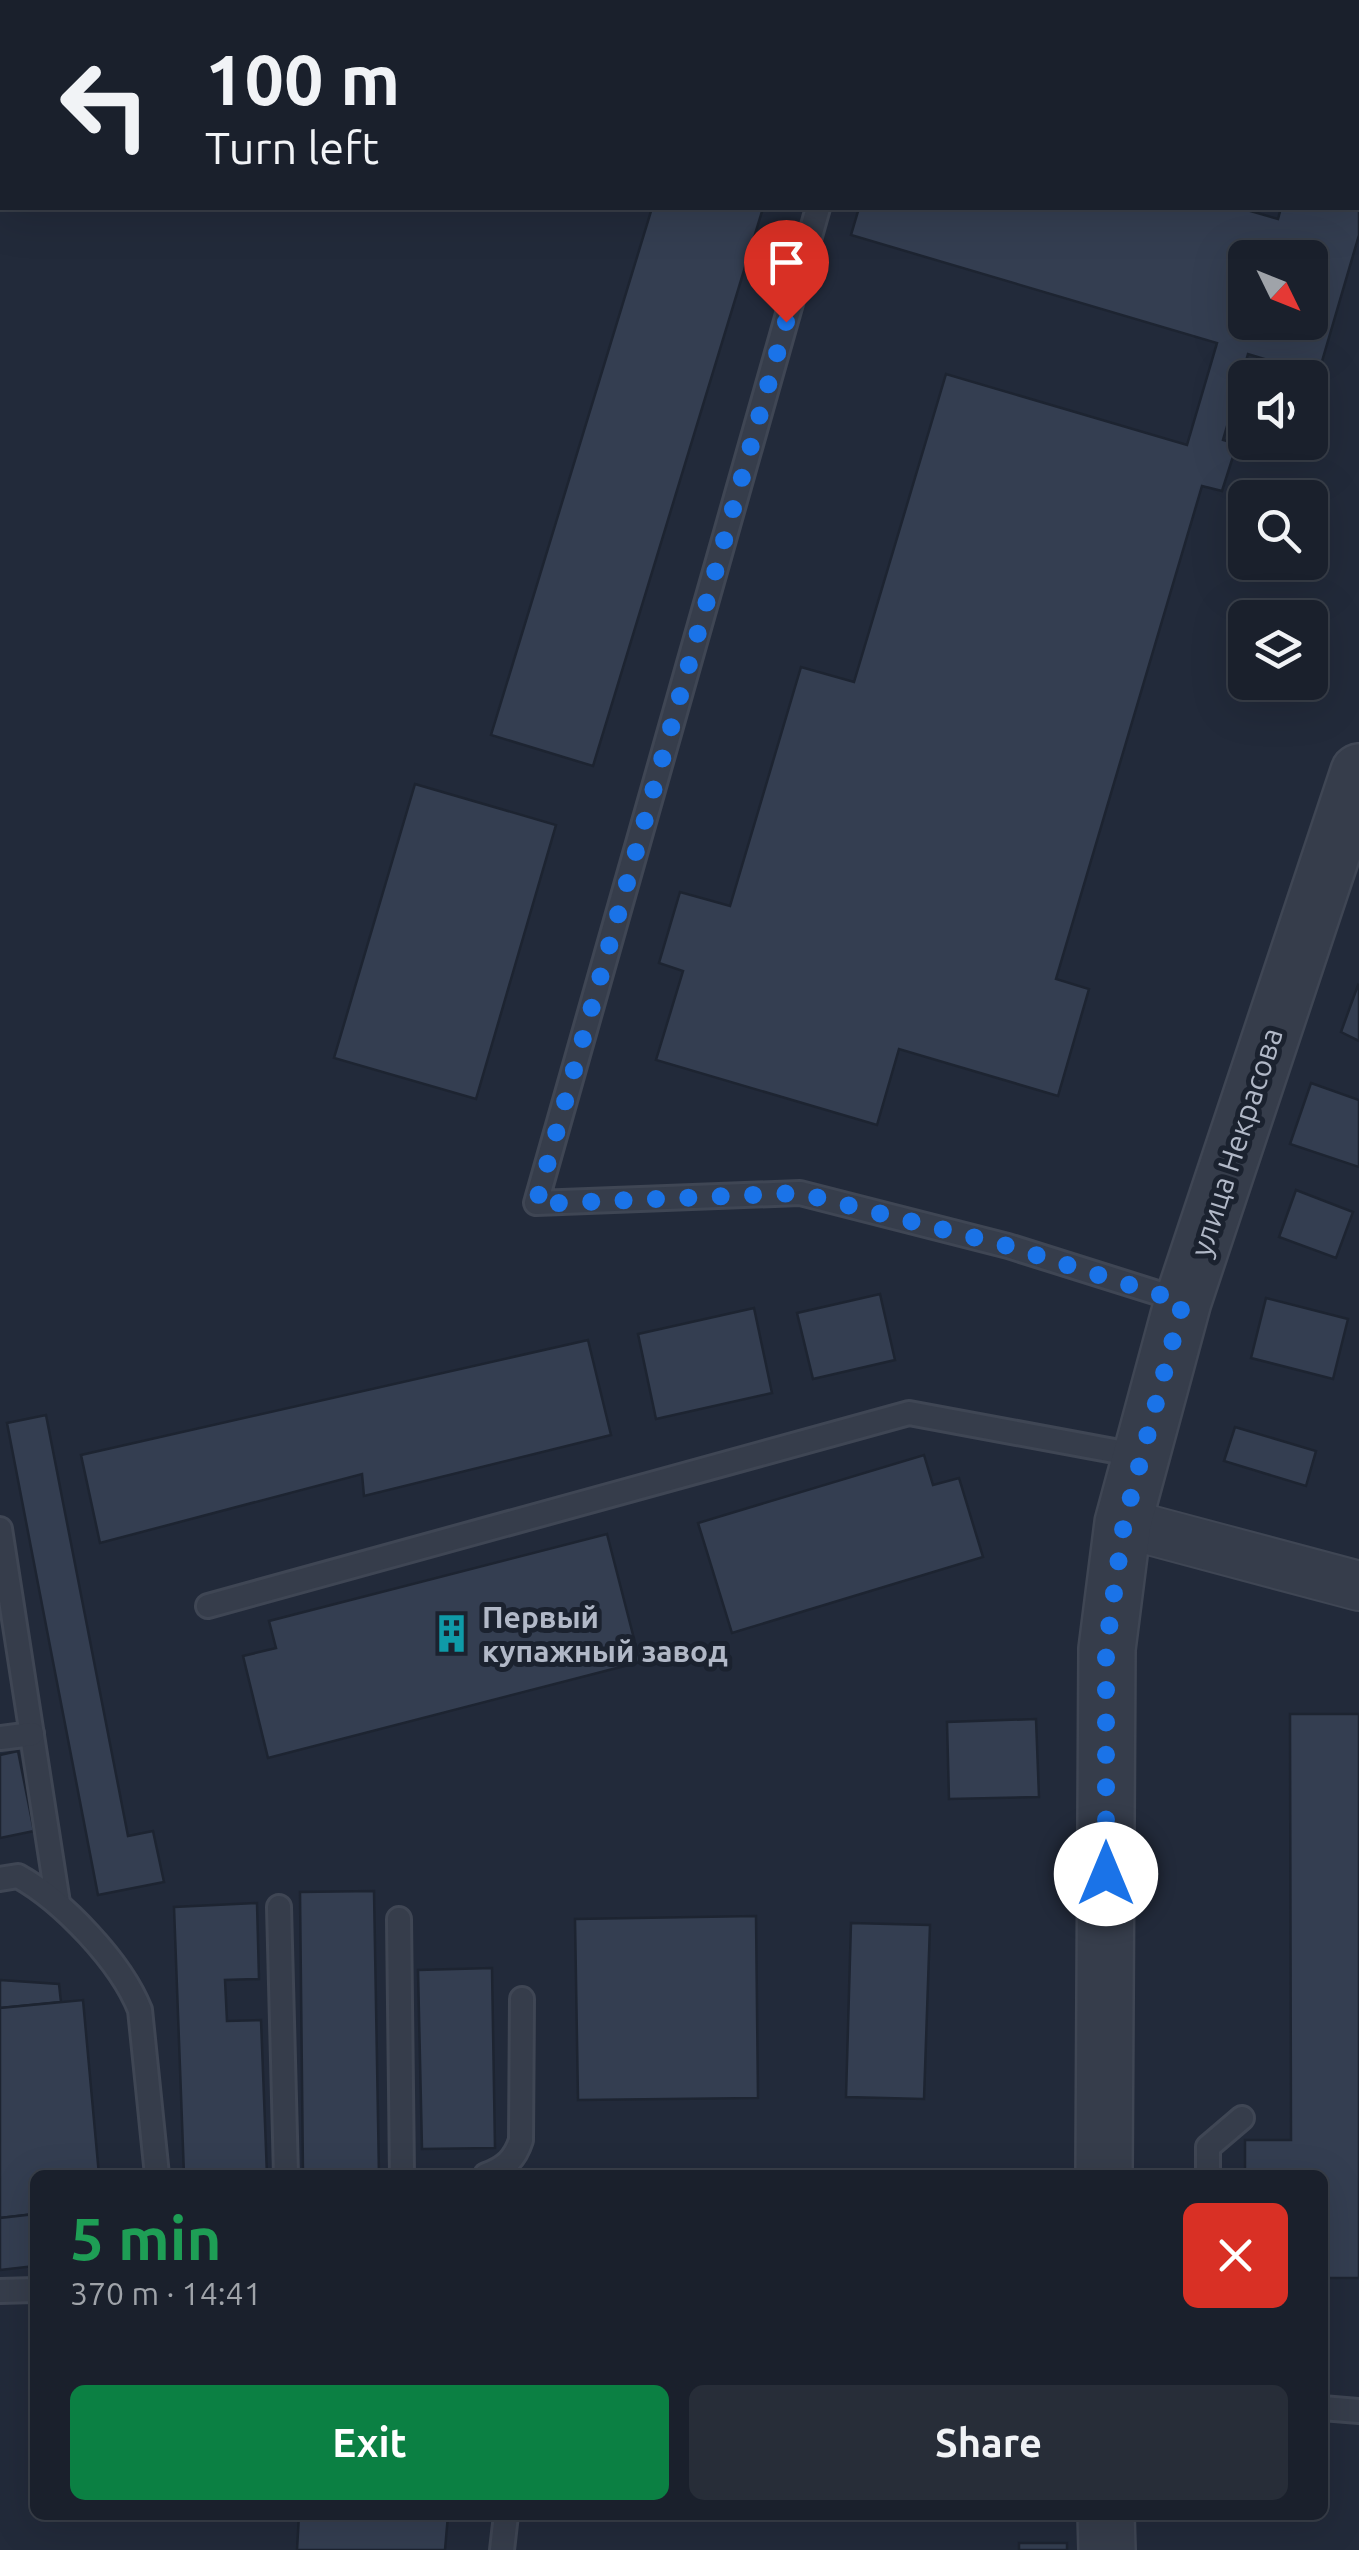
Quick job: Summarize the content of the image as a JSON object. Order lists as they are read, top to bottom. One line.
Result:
{"streets":{"street":["улица Некрасова"]},"places":{"building":["Первый купажный завод"]},"north":"bottom right","page":{"turn":["100 m","Turn left"],"heading":["5 min","370 m · 14:41"],"buttons":["Exit","Share"]}}
